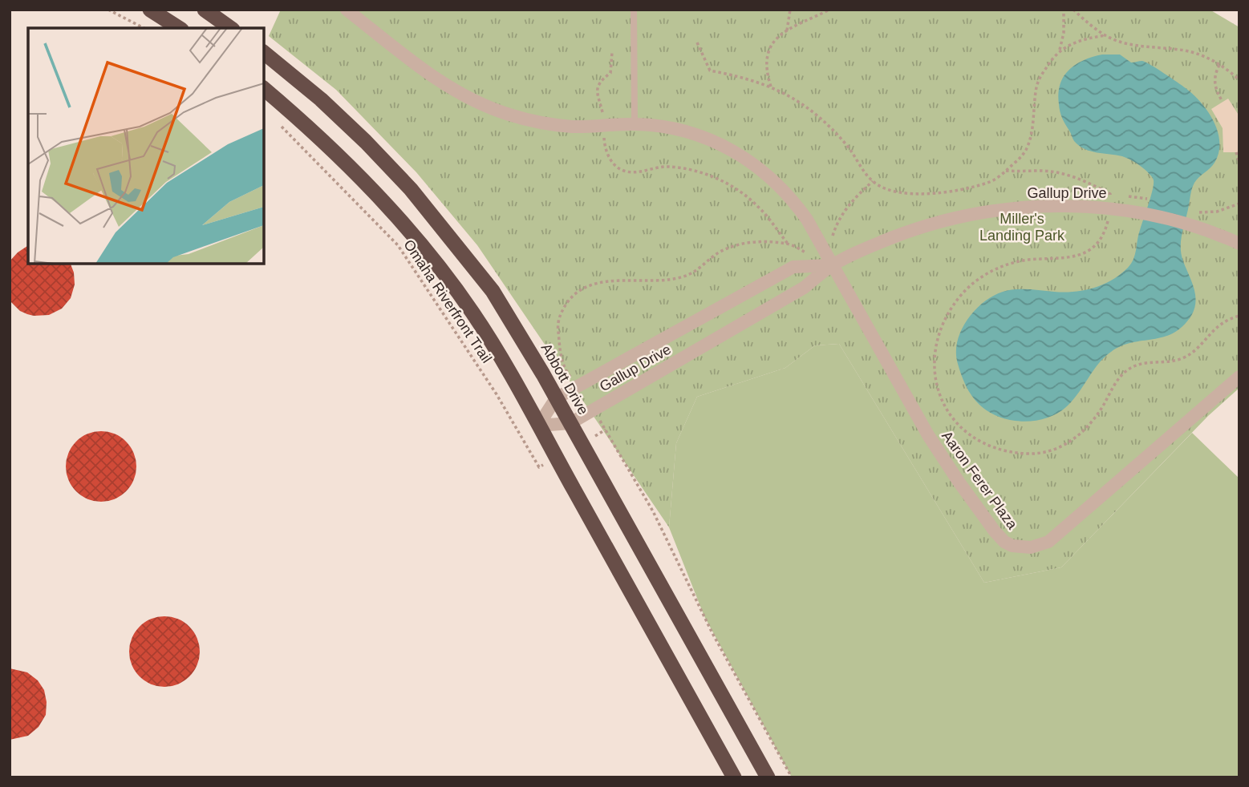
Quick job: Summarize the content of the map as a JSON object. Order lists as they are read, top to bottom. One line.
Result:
{"streets":{"highway":["Abbott Drive"],"street":["Gallup Drive","Aaron Ferer Plaza"],"path":["Omaha Riverfront Trail"]},"crossings":[["Gallup Drive","Abbott Drive"],["Gallup Drive","Aaron Ferer Plaza"]],"parks":["Miller's Landing Park"]}
